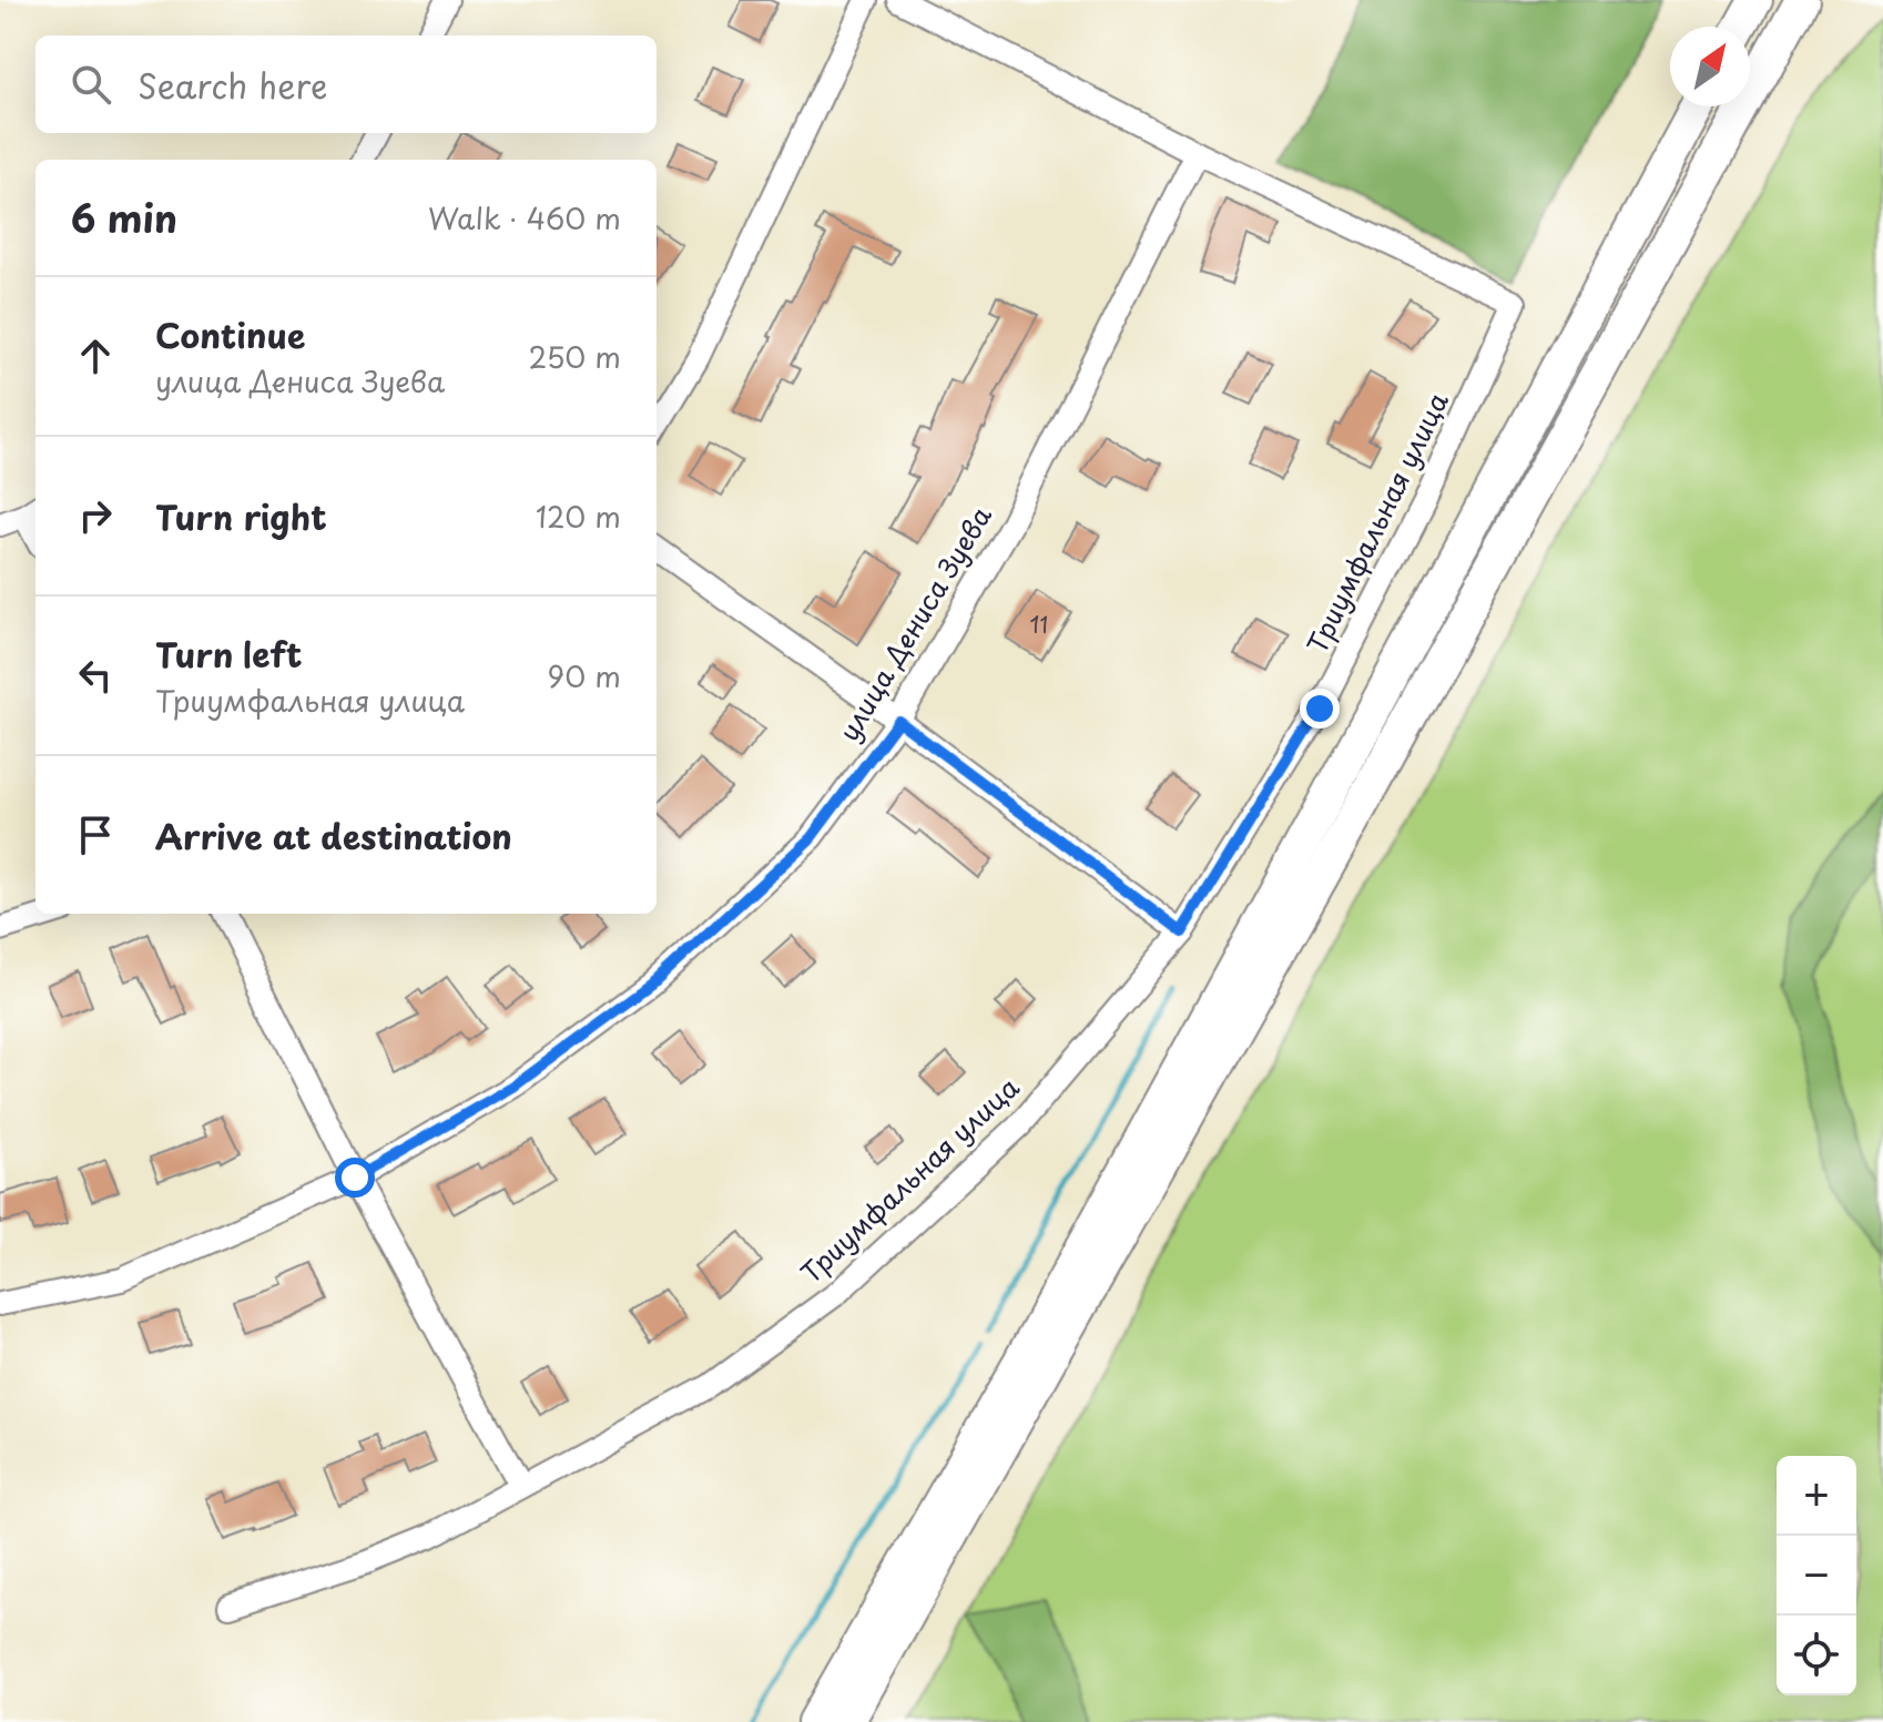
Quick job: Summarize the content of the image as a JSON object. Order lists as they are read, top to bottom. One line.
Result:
{"streets":{"street":["Триумфальная улица","улица Дениса Зуева"]},"crossings":[["Триумфальная улица","улица Дениса Зуева"]],"house_numbers":["11"],"north":"top right","page":{"search":"Search here","heading":["6 min","Walk · 460 m"],"list":[["Continue","улица Дениса Зуева","250 m"],["Turn right","120 m"],["Turn left","Триумфальная улица","90 m"],"Arrive at destination"],"map_buttons":["+","−"]}}
